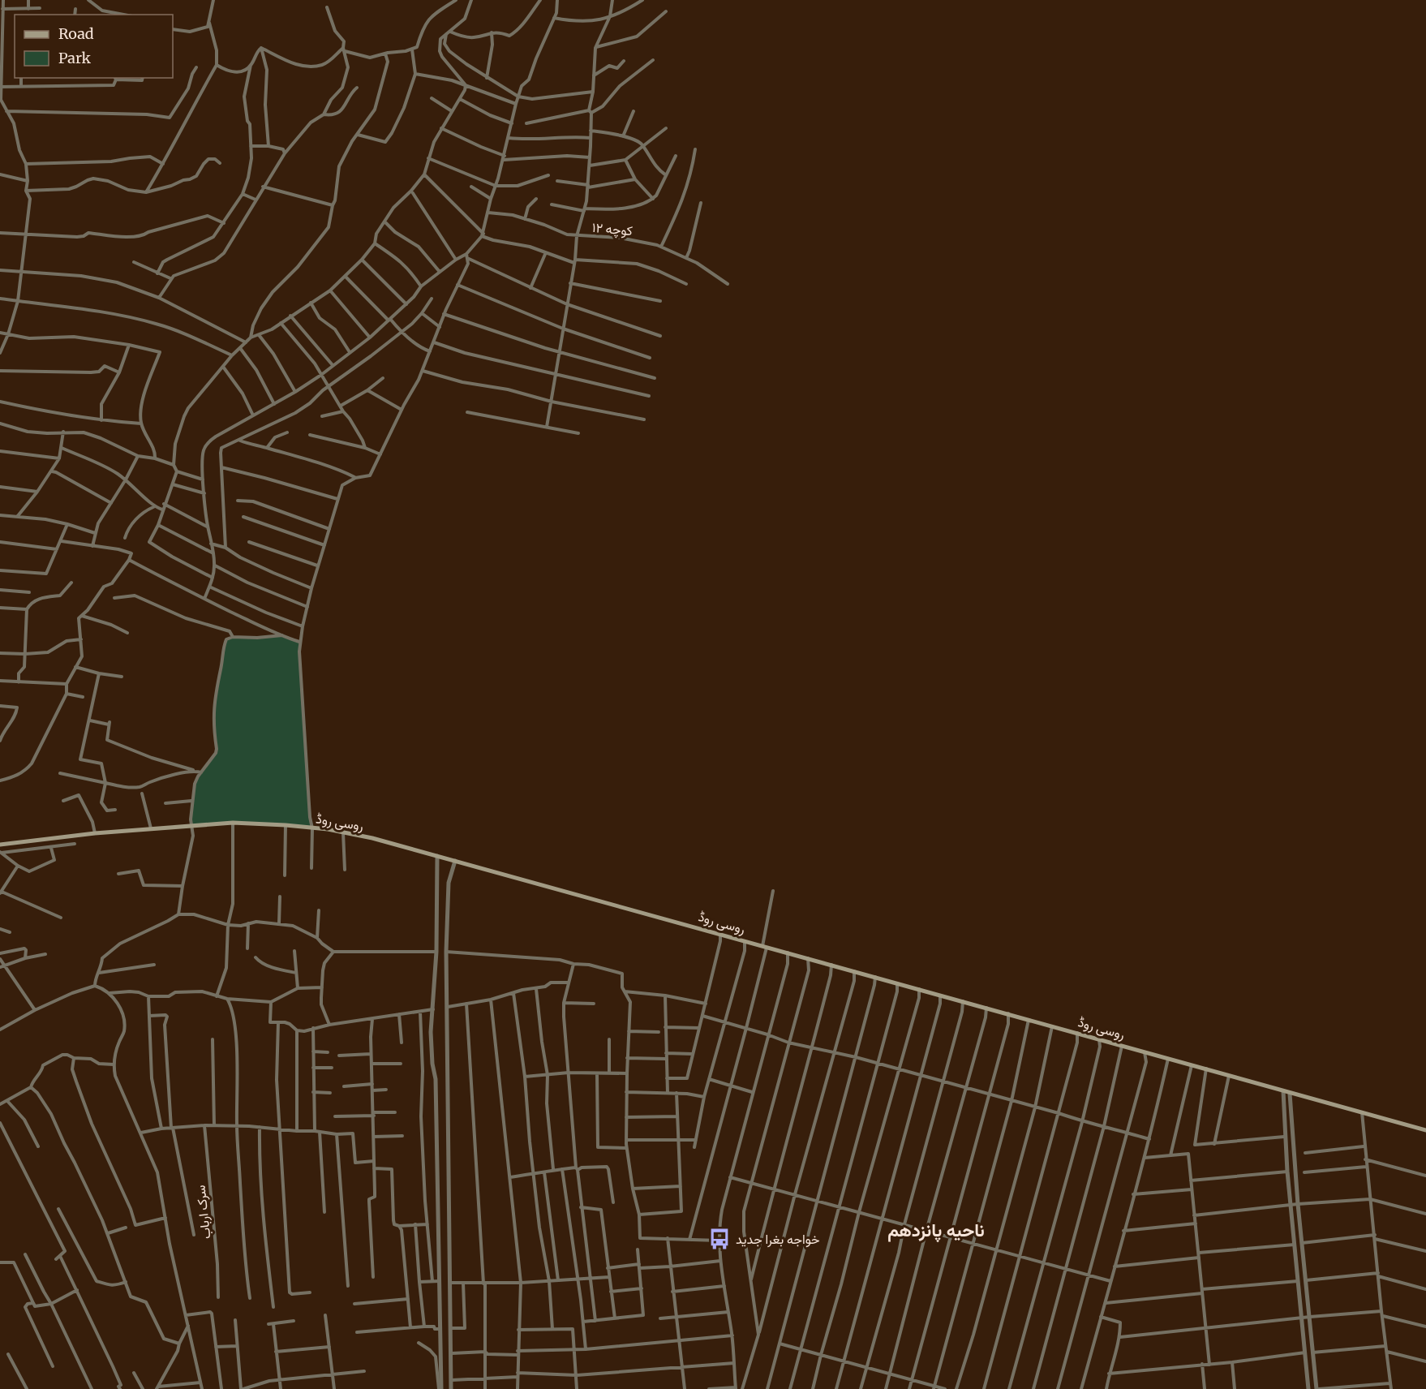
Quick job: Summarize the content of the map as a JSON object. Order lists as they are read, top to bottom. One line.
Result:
{"streets":{"main road":["روسی روڈ"],"street":["کوچه ۱۲","سرک ارباب"]},"districts":["ناحیه پانزدهم"],"places":{"bus stop":["خواجه بغرا جدید"]},"legend":["Road","Park"]}
